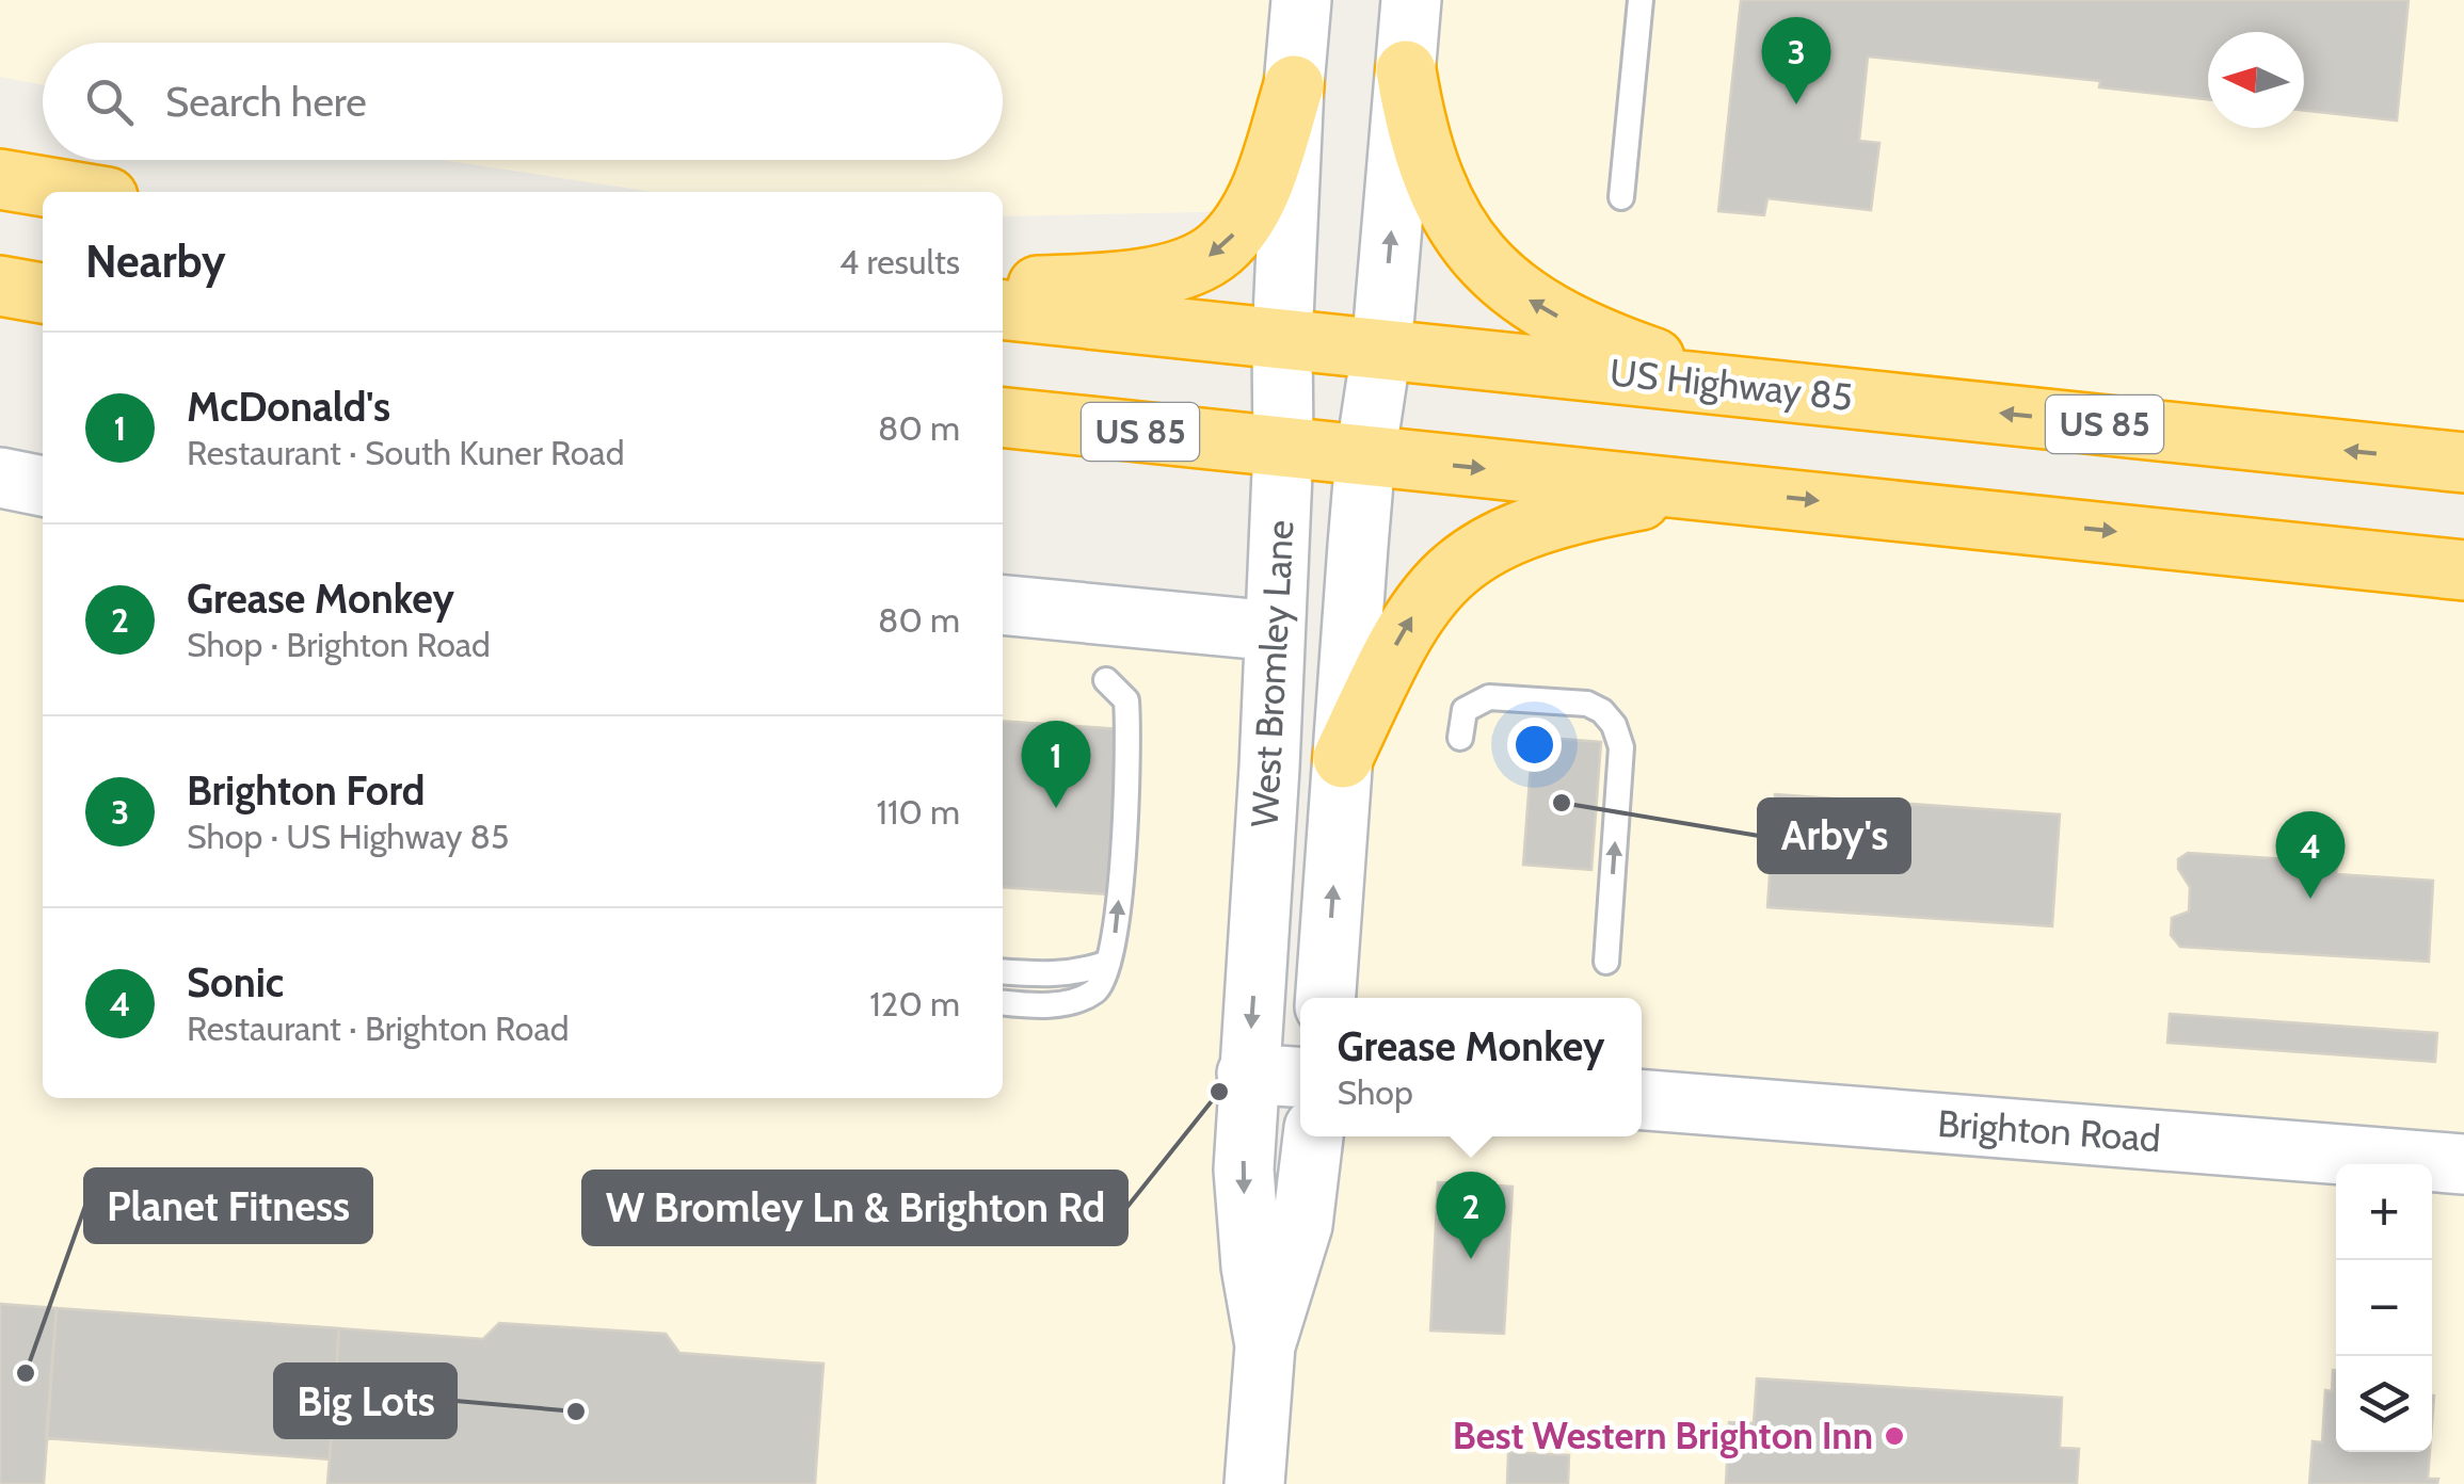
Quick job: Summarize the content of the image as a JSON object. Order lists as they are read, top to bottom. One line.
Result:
{"streets":{"highway":["US Highway 85","US 85"],"main road":["West Bromley Lane","Brighton Road"]},"crossings":[["US Highway 85","West Bromley Lane"],["US 85","West Bromley Lane"]],"places":["Arby's","W Bromley Ln & Brighton Rd","Planet Fitness","Big Lots","Best Western Brighton Inn"],"north":"left","page":{"pins":["3","1","4","2"],"search":"Search here","heading":["Nearby","4 results"],"list":[{"mark":"1","name":"McDonald's","note":"Restaurant · South Kuner Road","value":"80 m"},{"mark":"2","name":"Grease Monkey","note":"Shop · Brighton Road","value":"80 m"},{"mark":"3","name":"Brighton Ford","note":"Shop · US Highway 85","value":"110 m"},{"mark":"4","name":"Sonic","note":"Restaurant · Brighton Road","value":"120 m"}],"popup":["Grease Monkey","Shop"],"map_buttons":["+","−"]}}
